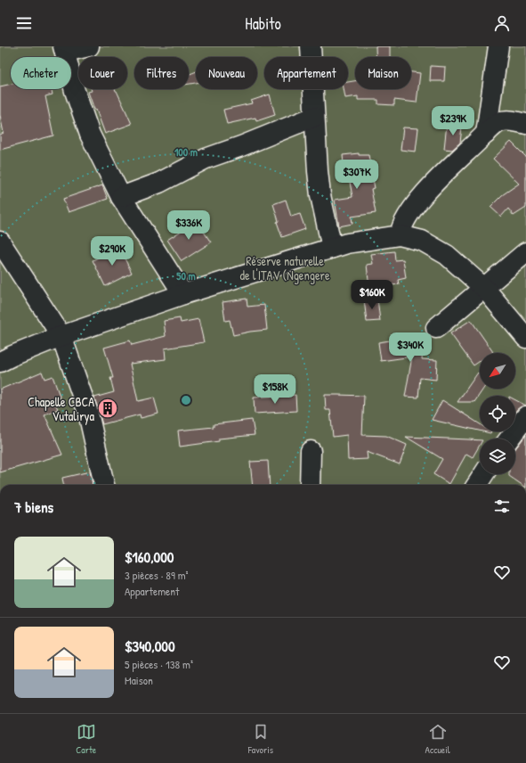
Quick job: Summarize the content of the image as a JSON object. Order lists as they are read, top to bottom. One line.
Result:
{"parks":["Réserve naturelle de l'ITAV (Ngengere"],"places":{"building":["Chapelle CBCA Vutalirya"]},"north":"bottom left","page":{"header":"Habito","chip":["Acheter","Louer","Filtres","Nouveau","Appartement","Maison"],"price":["$239K","$307K","$336K","$290K","$160K","$340K","$158K"],"heading":"7 biens","list":[{"name":"$160,000","note":"3 pièces · 89 m² · Appartement"},{"name":"$340,000","note":"5 pièces · 138 m² · Maison"}],"tabs":["Carte","Favoris","Accueil"]},"rings":["100 m","50 m"]}
